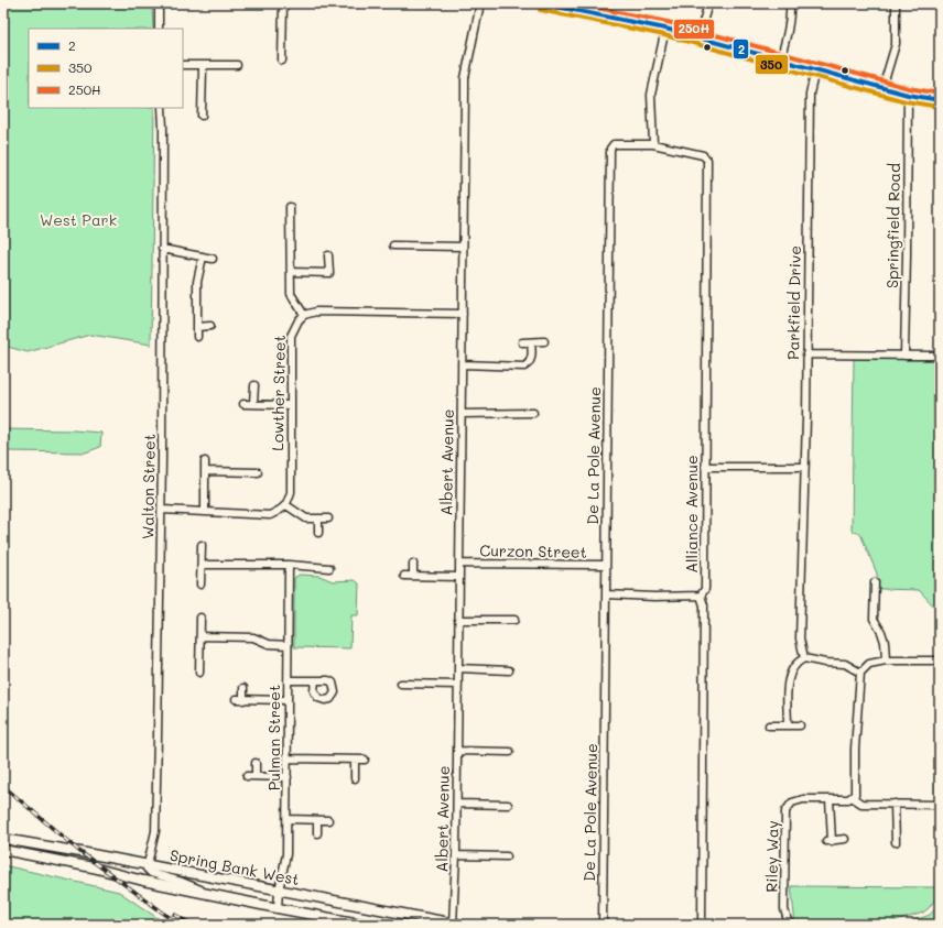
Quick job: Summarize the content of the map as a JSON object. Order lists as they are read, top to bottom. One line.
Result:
{"streets":{"street":["Springfield Road","Parkfield Drive","Lowther Street","De La Pole Avenue","Albert Avenue","Walton Street","Alliance Avenue","Curzon Street","Pulman Street","Riley Way","Spring Bank West"]},"crossings":[["De La Pole Avenue","Alliance Avenue"],["De La Pole Avenue","Curzon Street"],["Albert Avenue","Curzon Street"],["Albert Avenue","Spring Bank West"],["Walton Street","Spring Bank West"],["Pulman Street","Spring Bank West"]],"parks":["West Park"],"lines":["transit line 2","transit line 250H","transit line 350"],"legend":["2","350","250H"]}
